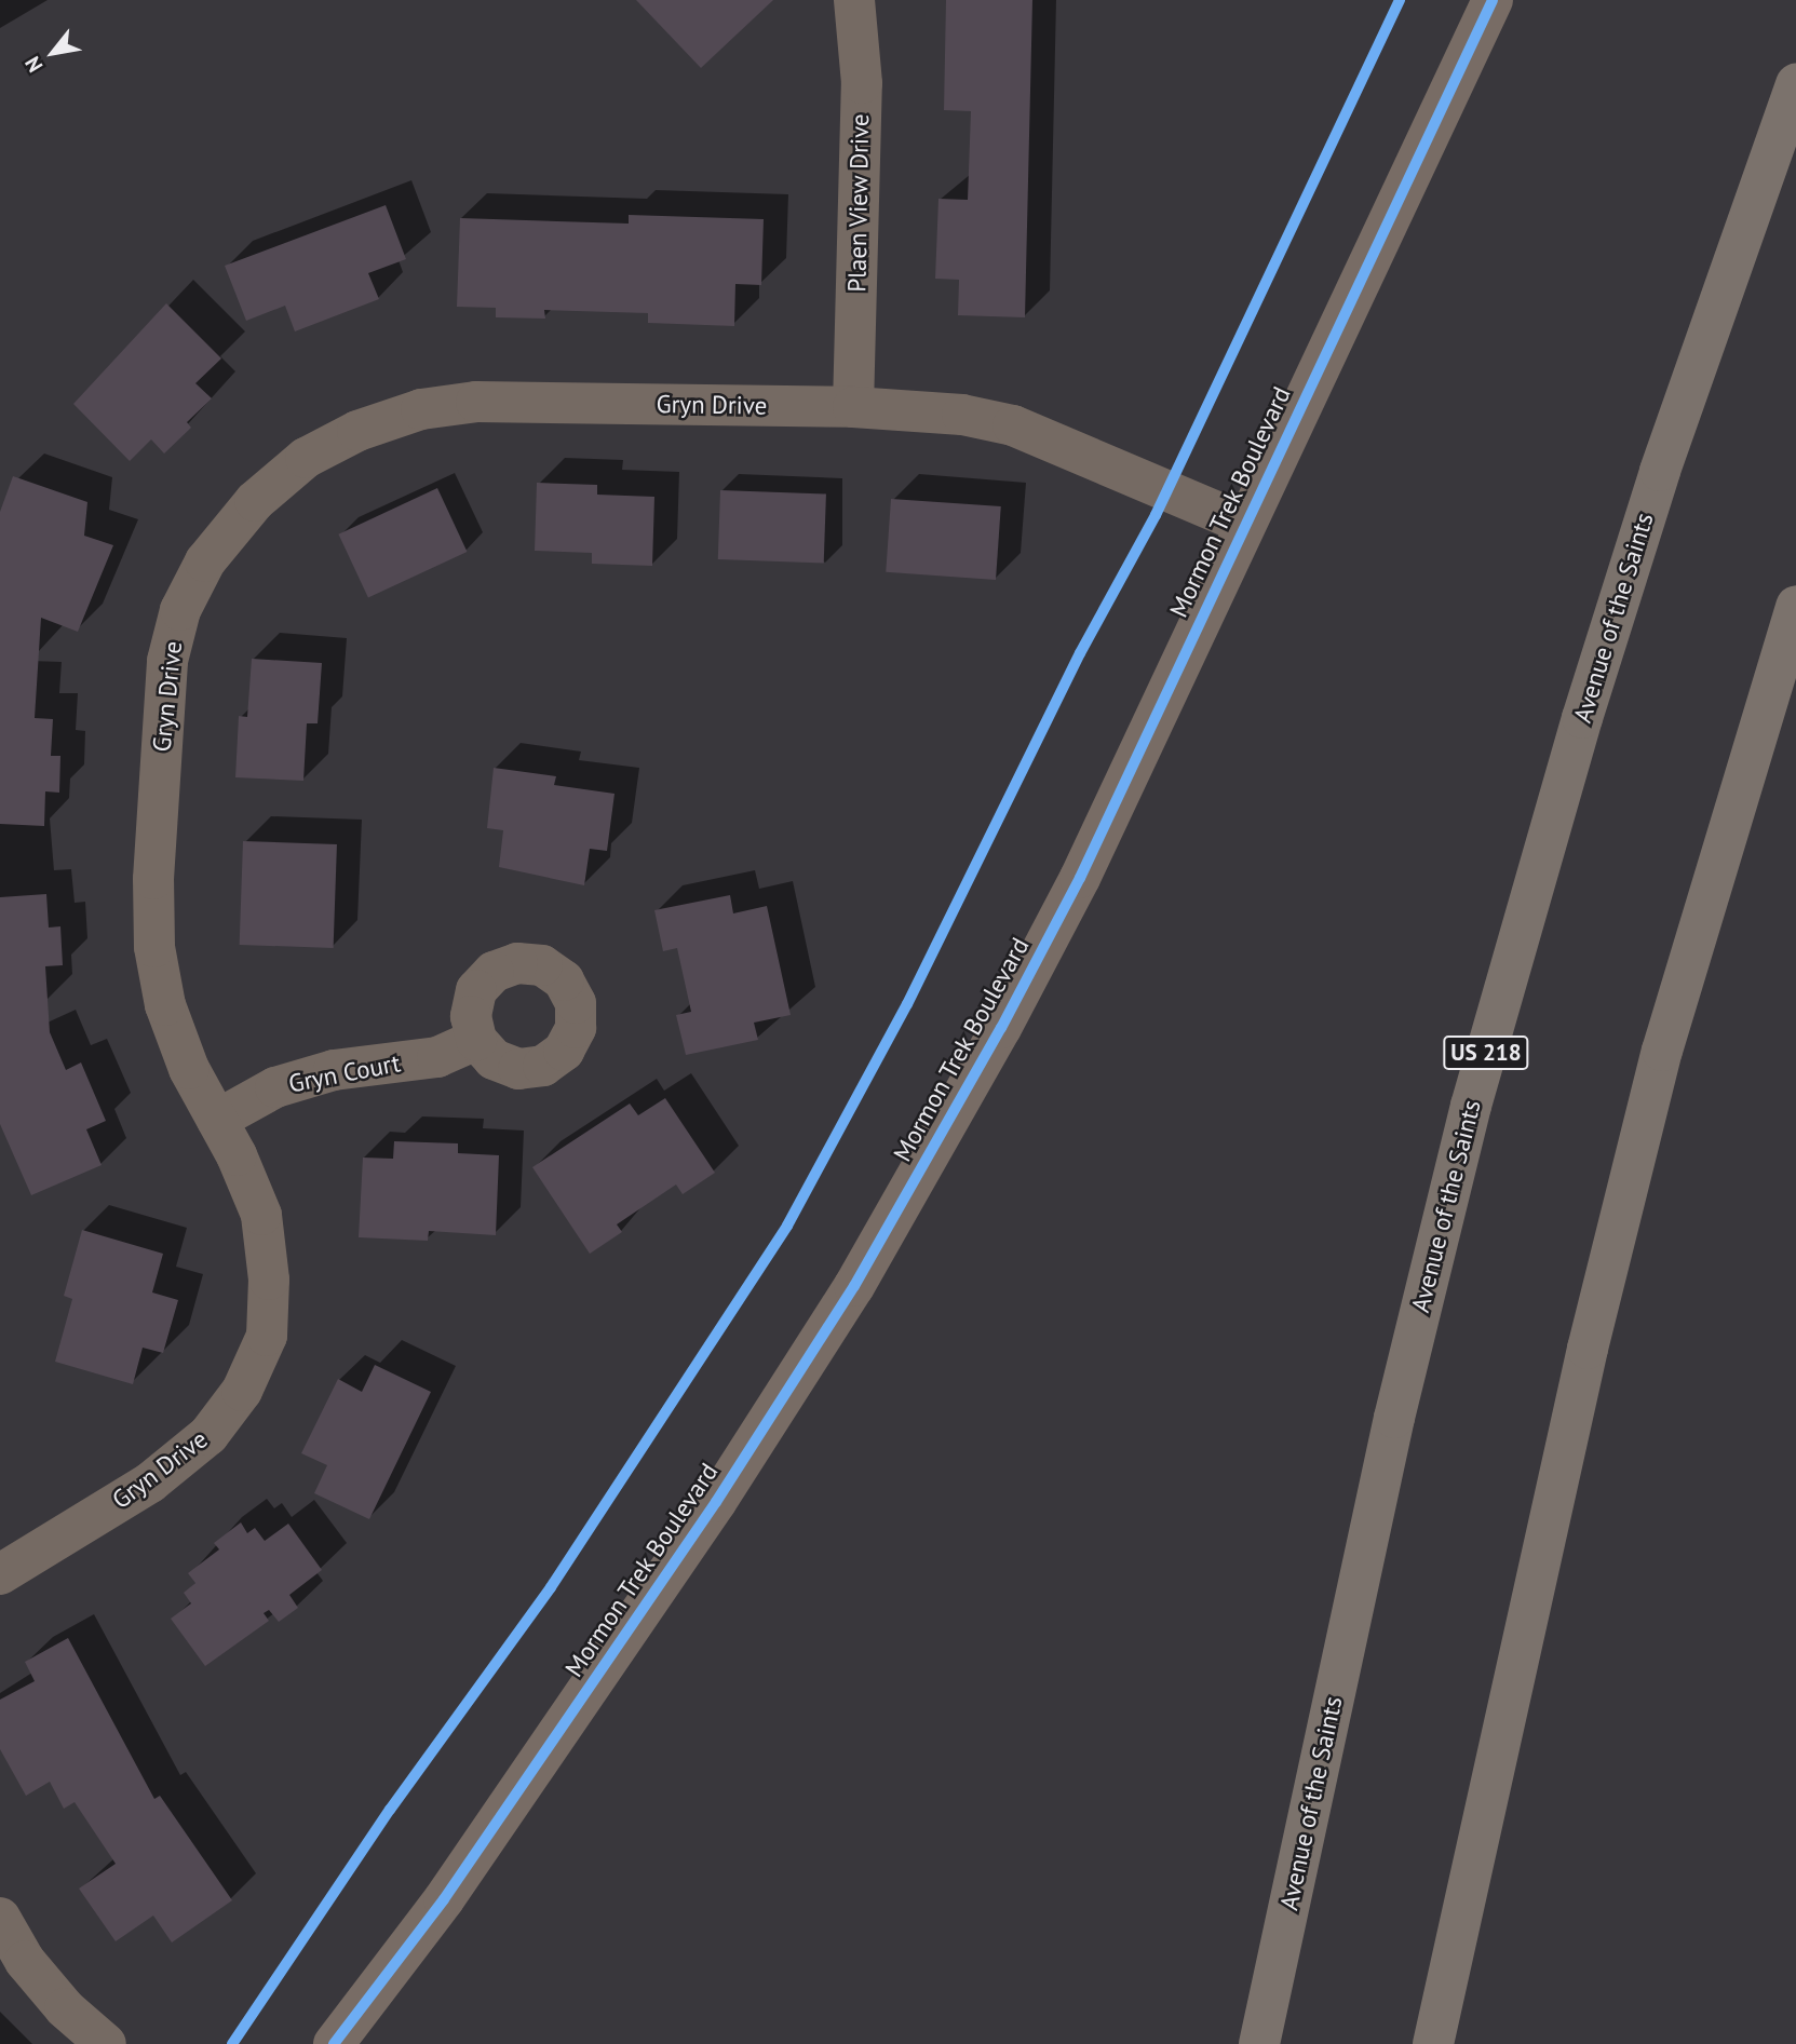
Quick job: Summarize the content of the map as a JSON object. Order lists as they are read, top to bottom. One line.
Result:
{"streets":{"highway":["Avenue of the Saints","US 218"],"main road":["Mormon Trek Boulevard"],"street":["Plaen View Drive","Gryn Drive","Gryn Court"]},"crossings":[["Plaen View Drive","Gryn Drive"],["Gryn Drive","Mormon Trek Boulevard"],["Gryn Drive","Gryn Court"]],"north":"bottom left"}
